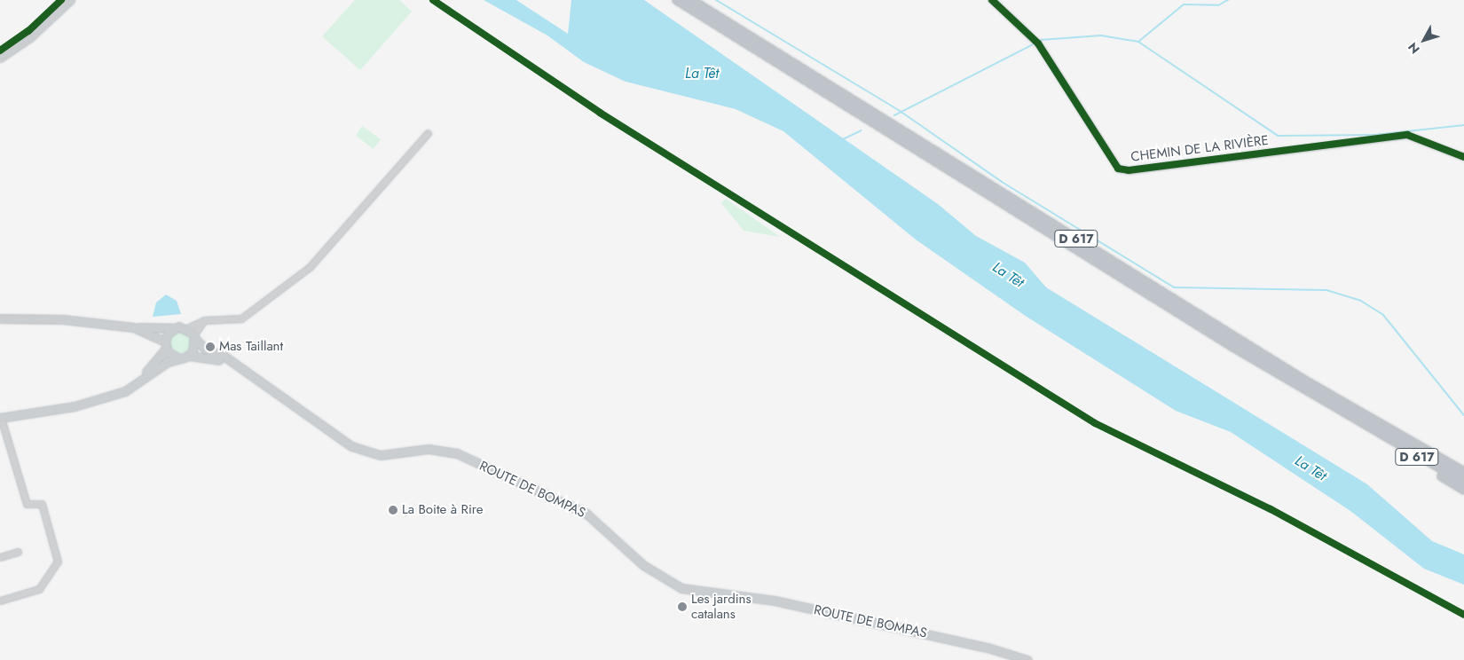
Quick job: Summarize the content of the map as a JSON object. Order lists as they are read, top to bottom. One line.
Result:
{"streets":{"highway":["D 617"],"main road":["ROUTE DE BOMPAS"],"street":["CHEMIN DE LA RIVIÈRE"]},"water":["La Têt"],"places":["Mas Taillant","La Boite à Rire","Les jardins catalans"],"north":"bottom left"}
